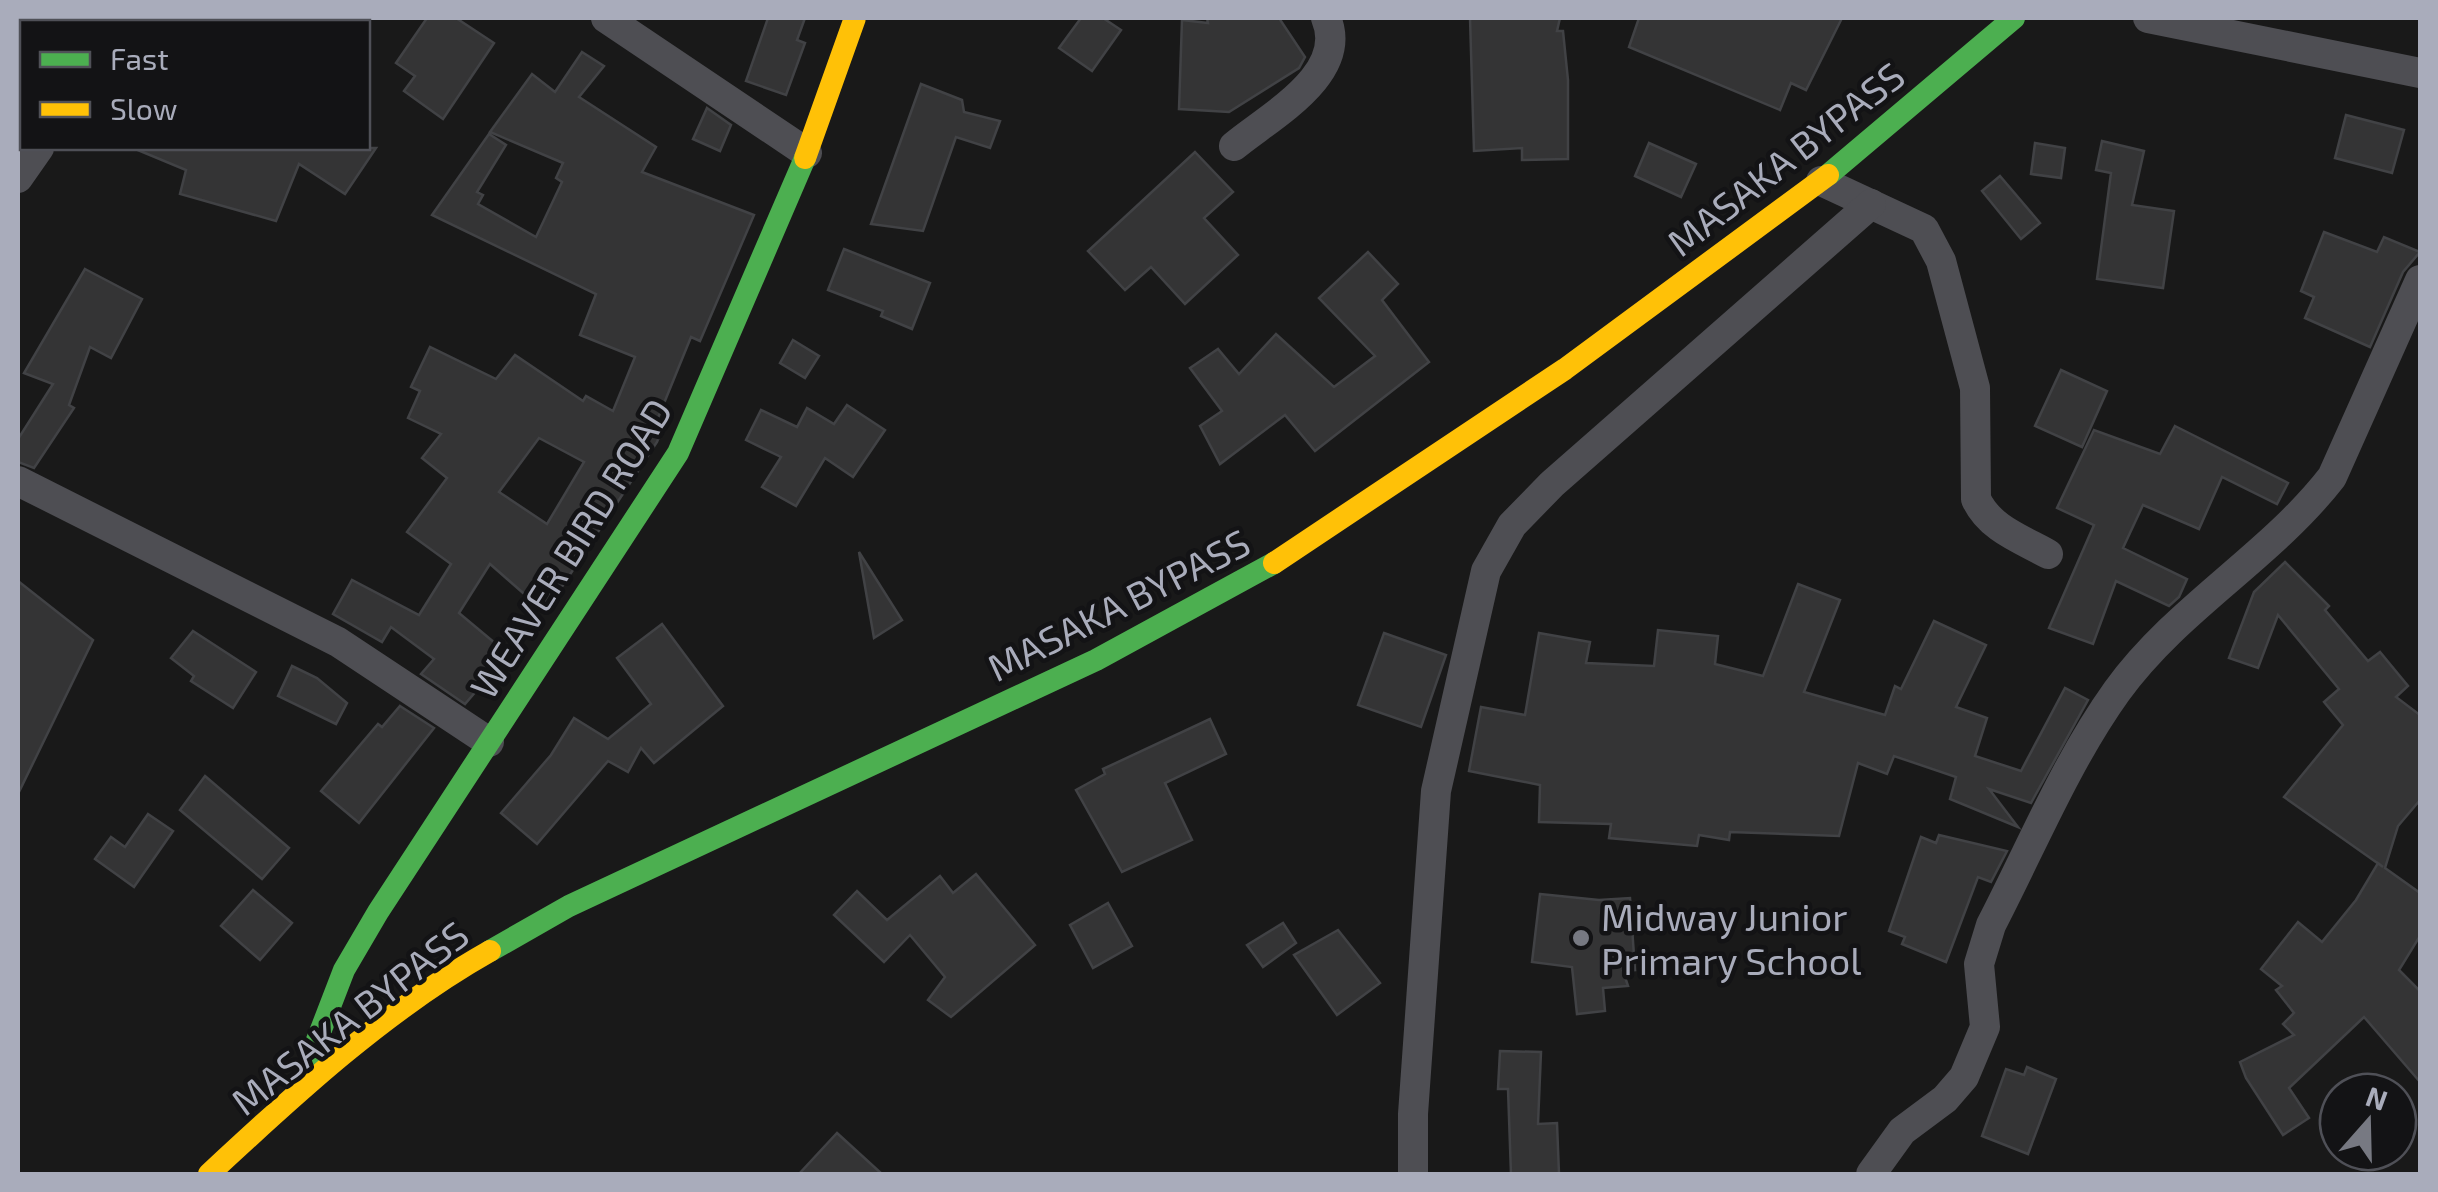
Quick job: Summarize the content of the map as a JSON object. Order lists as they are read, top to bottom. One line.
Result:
{"streets":{"main road":["MASAKA BYPASS","WEAVER BIRD ROAD"]},"crossings":[["MASAKA BYPASS","WEAVER BIRD ROAD"]],"places":["Midway Junior Primary School"],"legend":["Fast","Slow"],"north":"top"}
